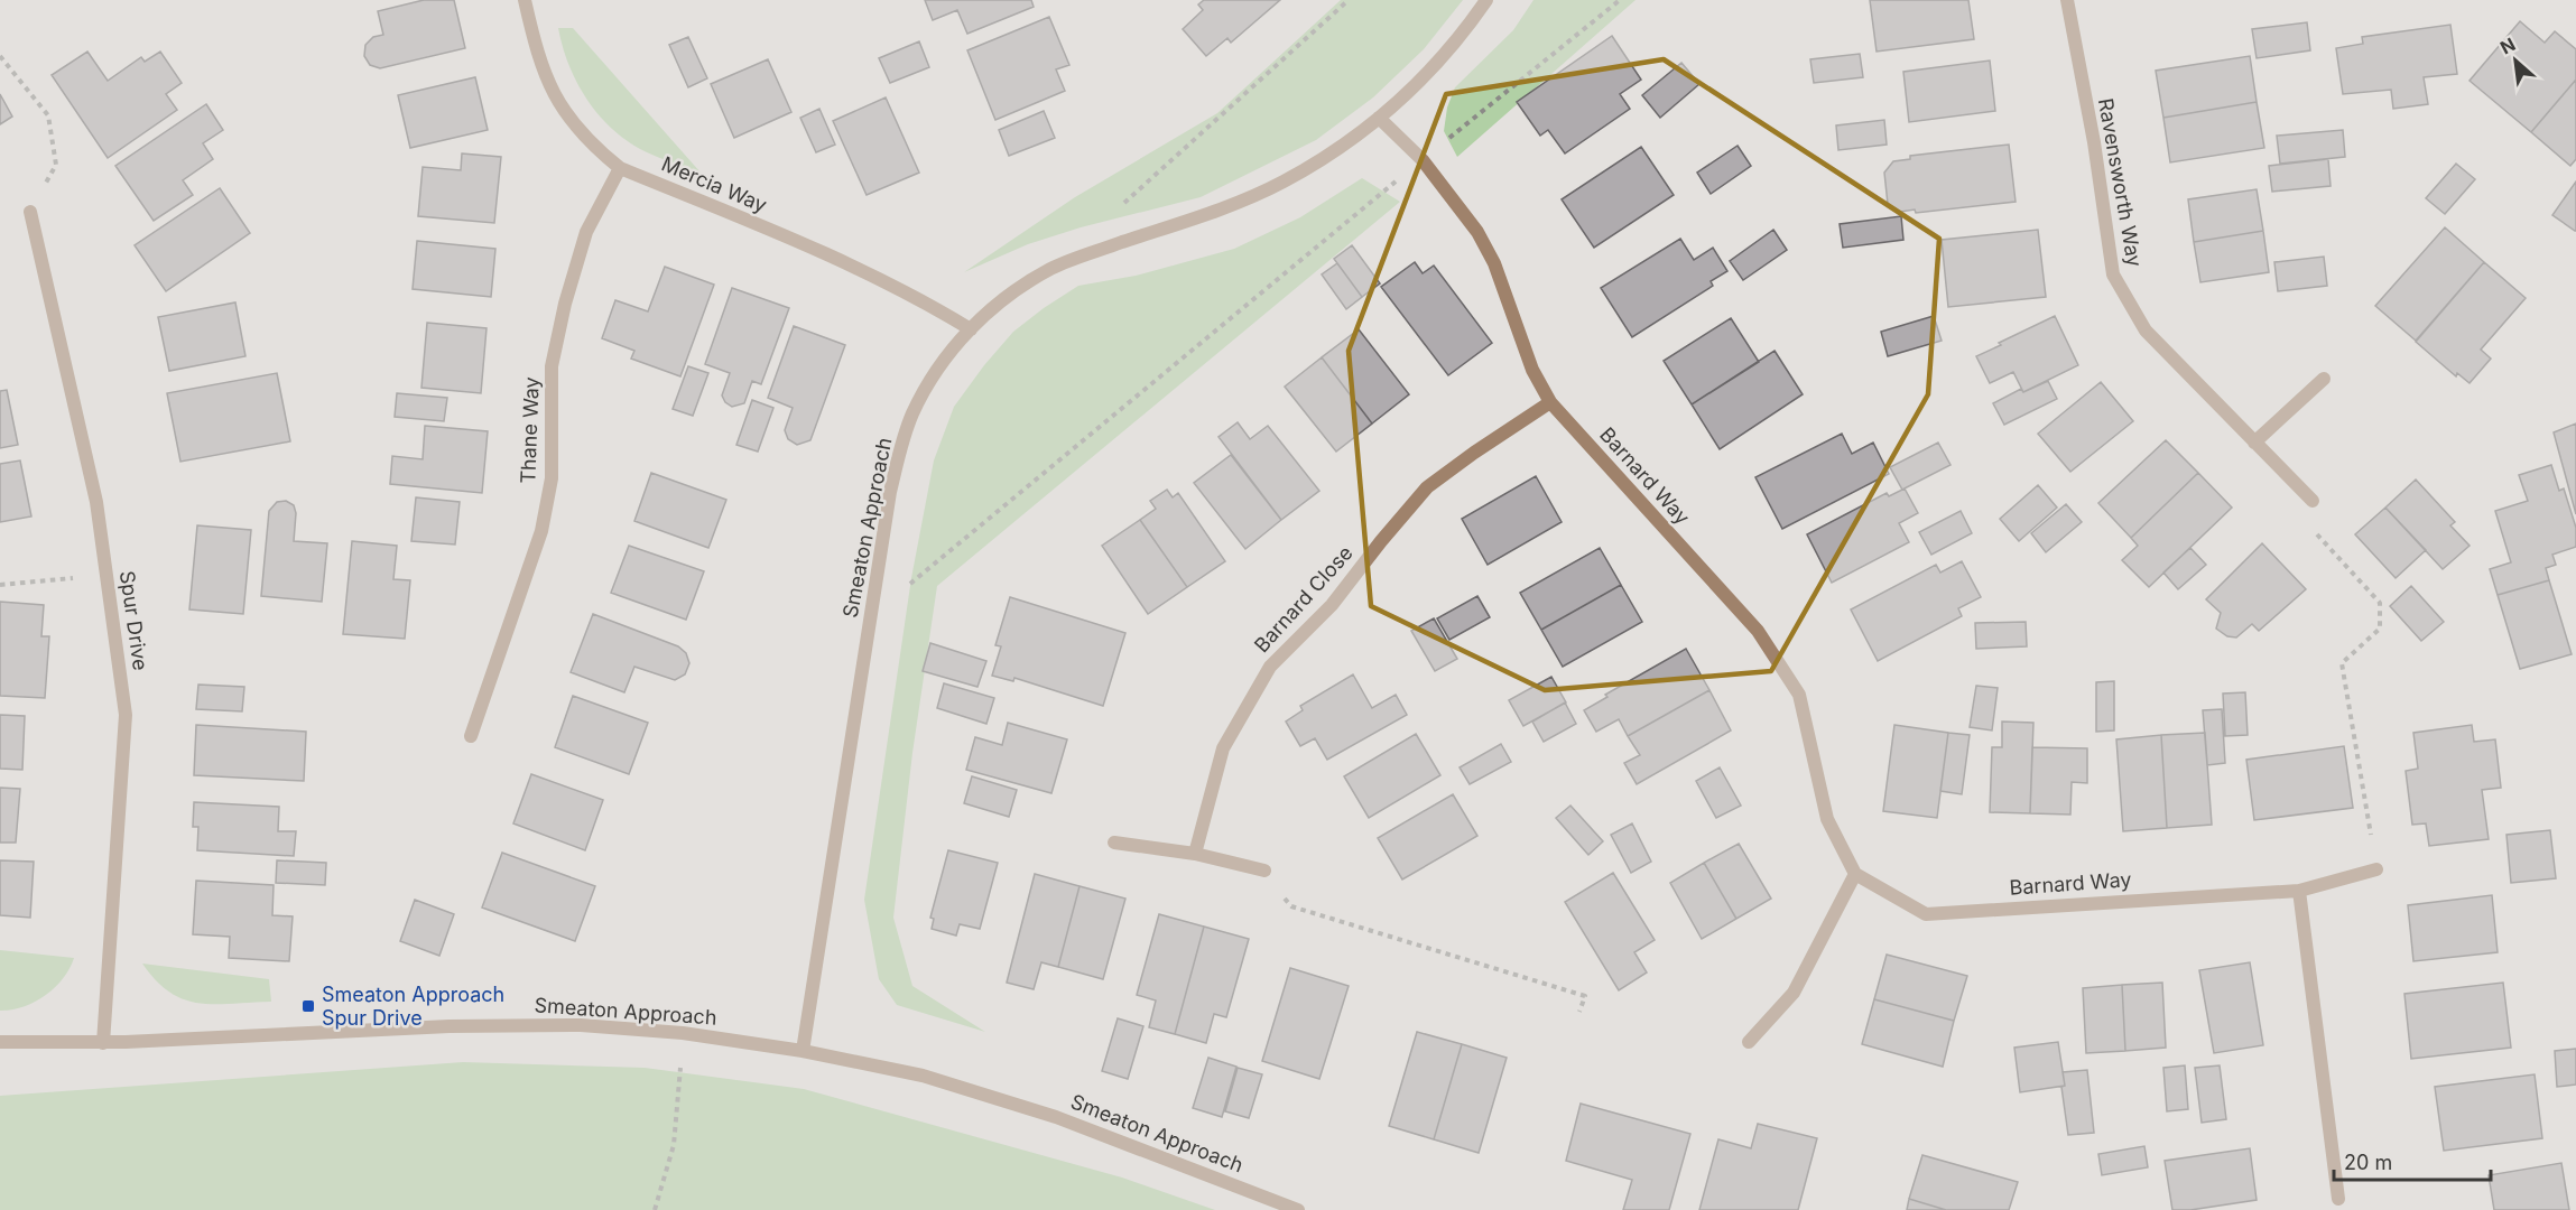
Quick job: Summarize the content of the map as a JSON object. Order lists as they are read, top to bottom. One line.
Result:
{"streets":{"street":["Ravensworth Way","Mercia Way","Thane Way","Barnard Way","Smeaton Approach","Barnard Close","Spur Drive"]},"crossings":[["Mercia Way","Thane Way"],["Mercia Way","Smeaton Approach"],["Barnard Way","Smeaton Approach"],["Barnard Way","Barnard Close"],["Smeaton Approach","Spur Drive"]],"places":{"transit":["Smeaton Approach Spur Drive"]},"scale_bar":"20 m","north":"top left"}
